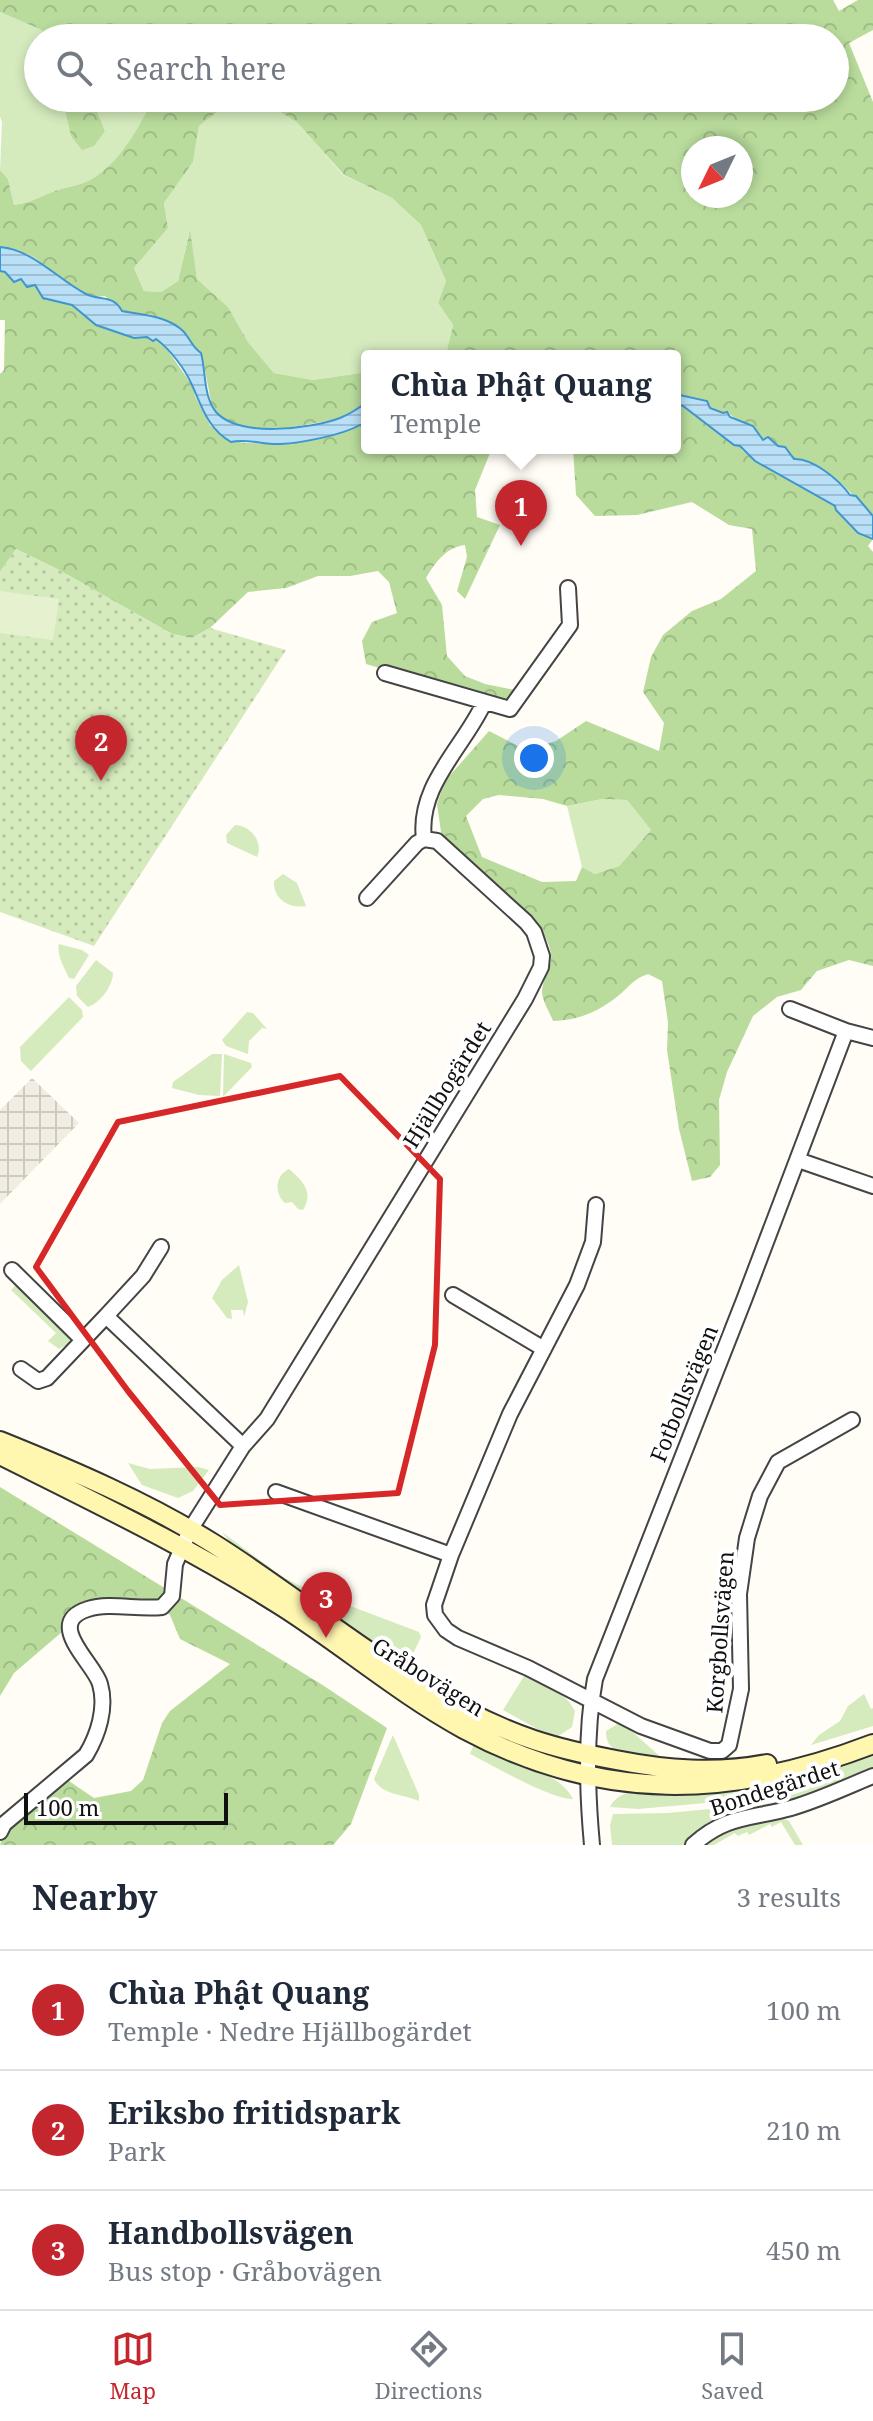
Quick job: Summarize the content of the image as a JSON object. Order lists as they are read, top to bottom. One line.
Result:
{"streets":{"main road":["Gråbovägen"],"street":["Hjällbogärdet","Fotbollsvägen","Korgbollsvägen","Bondegärdet"]},"crossings":[["Hjällbogärdet","Gråbovägen"],["Fotbollsvägen","Korgbollsvägen"],["Fotbollsvägen","Gråbovägen"]],"scale_bar":"100 m","north":"bottom left","page":{"search":"Search here","popup":["Chùa Phật Quang","Temple"],"pins":["1","2","3"],"scale":"100 m","heading":["Nearby","3 results"],"list":[{"mark":"1","name":"Chùa Phật Quang","note":"Temple · Nedre Hjällbogärdet","value":"100 m"},{"mark":"2","name":"Eriksbo fritidspark","note":"Park","value":"210 m"},{"mark":"3","name":"Handbollsvägen","note":"Bus stop · Gråbovägen","value":"450 m"}],"nav":["Map","Directions","Saved"]}}
